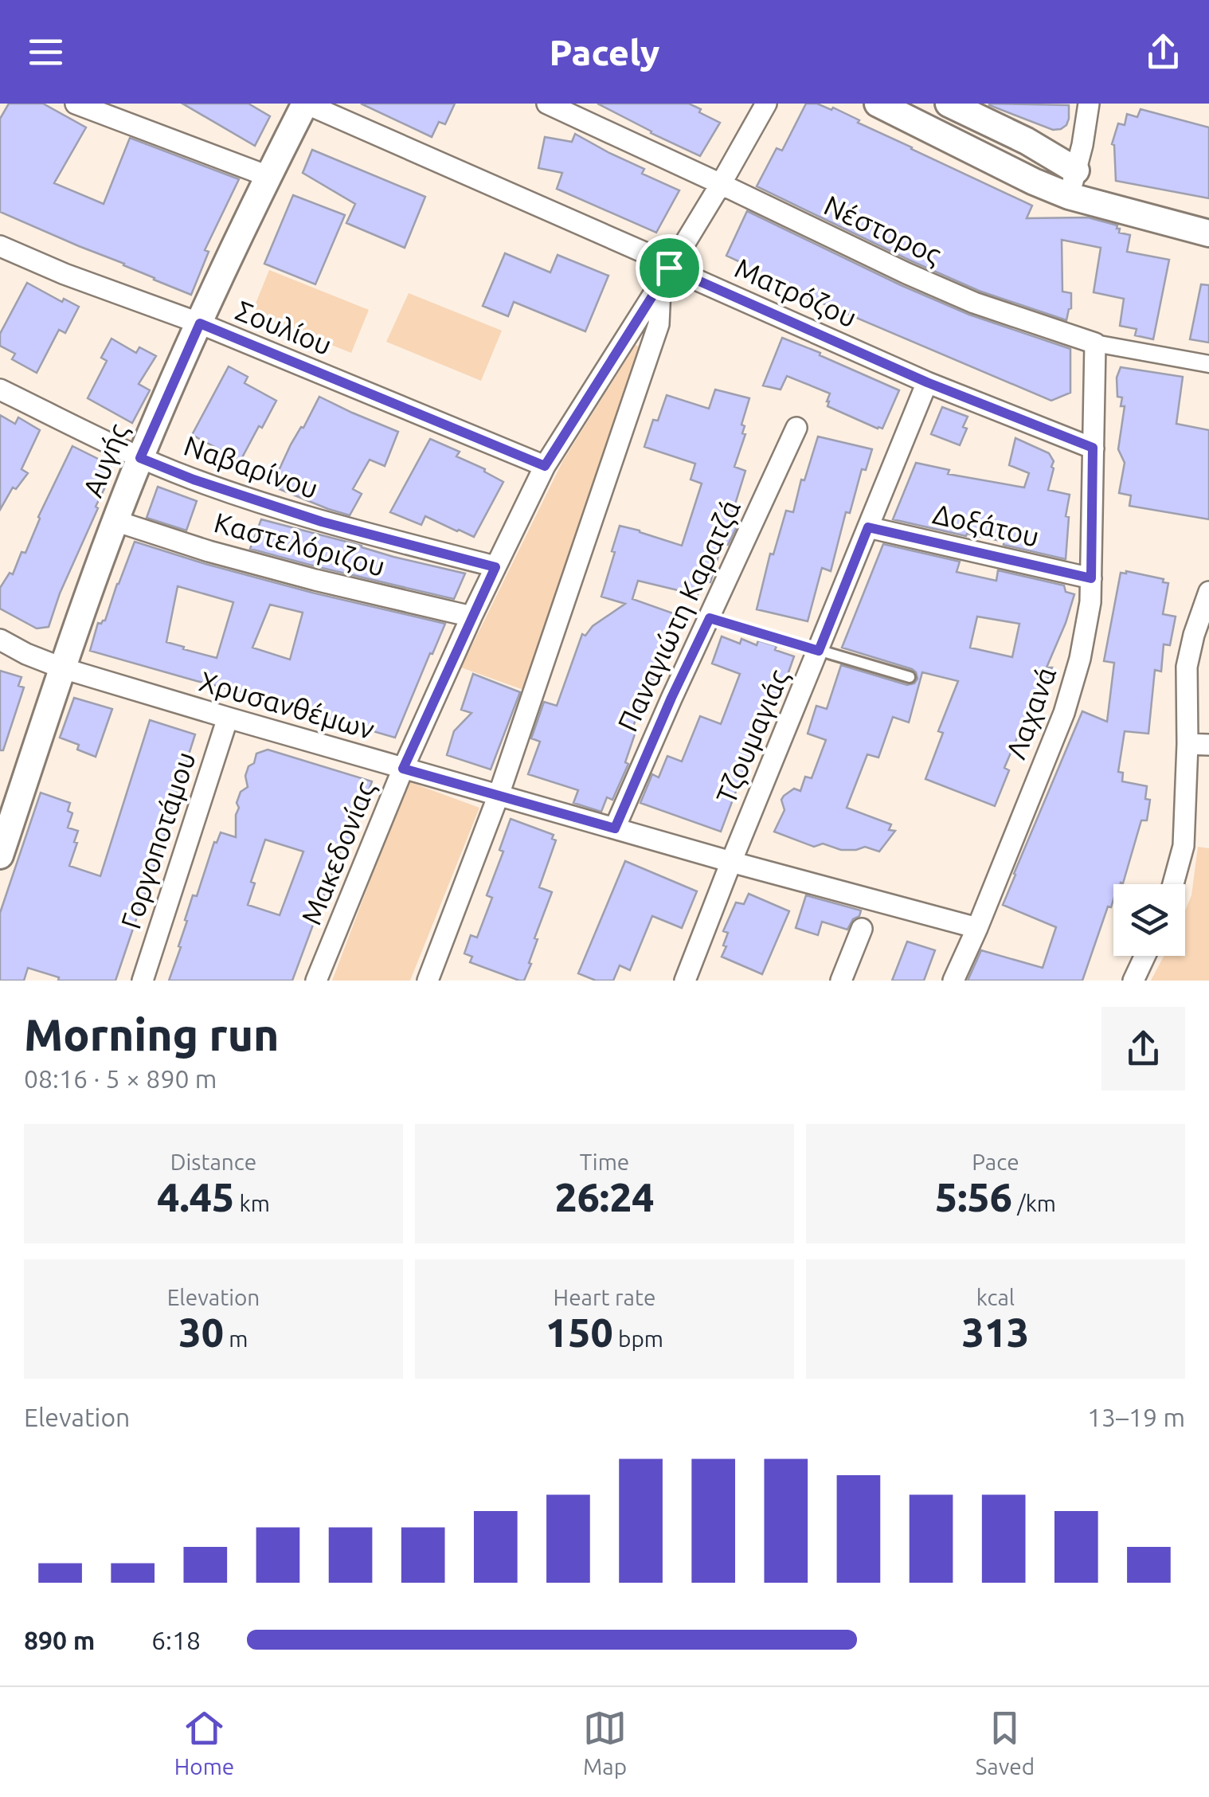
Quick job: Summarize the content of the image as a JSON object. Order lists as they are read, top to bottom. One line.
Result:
{"streets":{"street":["Νέστορος","Ματρόζου","Σουλίου","Αυγής","Ναβαρίνου","Δοξάτου","Καστελόριζου","Παναγιώτη Καρατζά","Χρυσανθέμων","Λαχανά","Τζουμαγιάς","Γοργοποτάμου","Μακεδονίας"]},"crossings":[["Νέστορος","Λαχανά"],["Νέστορος","Μακεδονίας"],["Ματρόζου","Αυγής"],["Ματρόζου","Λαχανά"],["Ματρόζου","Τζουμαγιάς"],["Ματρόζου","Μακεδονίας"],["Σουλίου","Αυγής"],["Σουλίου","Μακεδονίας"],["Αυγής","Ναβαρίνου"],["Αυγής","Καστελόριζου"],["Αυγής","Χρυσανθέμων"],["Ναβαρίνου","Μακεδονίας"],["Δοξάτου","Λαχανά"],["Δοξάτου","Τζουμαγιάς"],["Καστελόριζου","Μακεδονίας"],["Παναγιώτη Καρατζά","Χρυσανθέμων"],["Χρυσανθέμων","Λαχανά"],["Χρυσανθέμων","Τζουμαγιάς"],["Χρυσανθέμων","Γοργοποτάμου"],["Χρυσανθέμων","Μακεδονίας"]],"page":{"header":"Pacely","heading":["Morning run","08:16 · 5 × 890 m"],"stats":[["Distance","4.45 km"],["Time","26:24"],["Pace","5:56 /km"],["Elevation","30 m"],["Heart rate","150 bpm"],["kcal","313"]],"chart":["Elevation","13–19 m"],"list":[{"name":"890 m","note":"6:18"}],"tabs":["Home","Map","Saved"]}}
